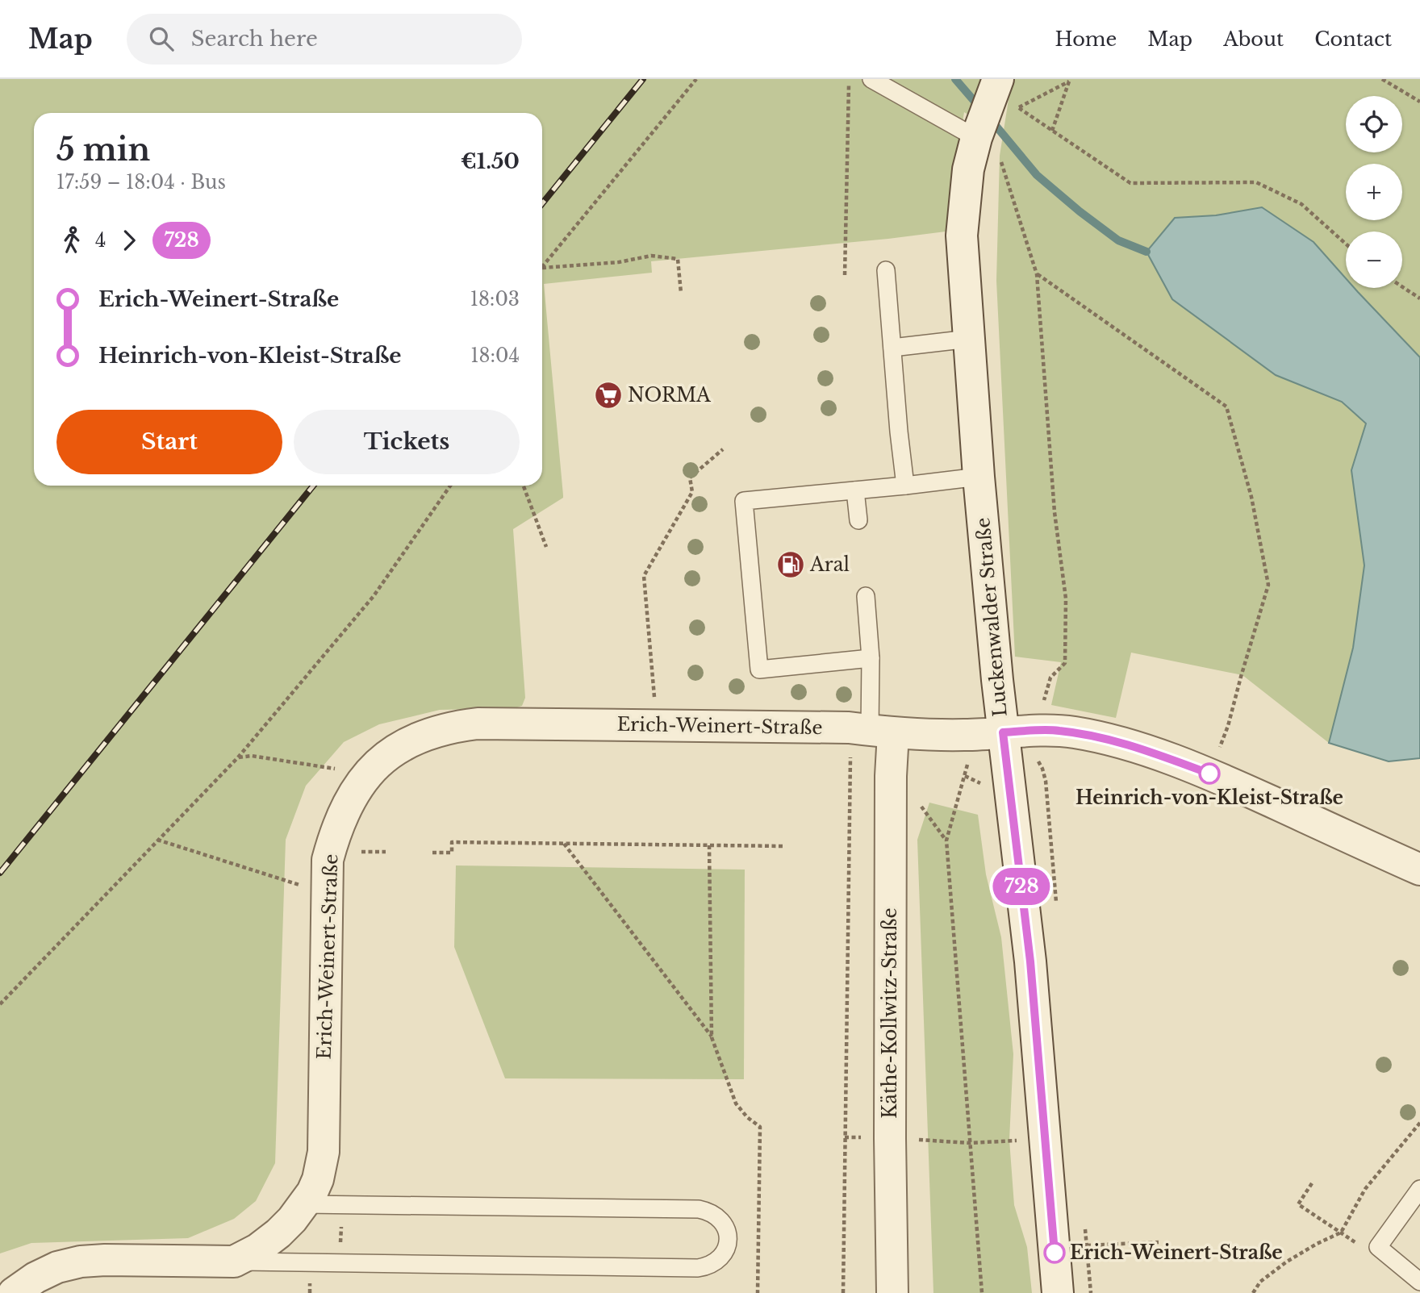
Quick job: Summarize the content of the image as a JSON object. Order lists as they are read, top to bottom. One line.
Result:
{"streets":{"street":["Luckenwalder Straße","Erich-Weinert-Straße","Käthe-Kollwitz-Straße"]},"crossings":[["Luckenwalder Straße","Erich-Weinert-Straße"],["Erich-Weinert-Straße","Käthe-Kollwitz-Straße"]],"places":{"supermarket":["NORMA"],"fuel station":["Aral"],"other":["Heinrich-von-Kleist-Straße","Erich-Weinert-Straße"]},"lines":["bus line 728"],"page":{"header":"Map","search":"Search here","nav":["Home","Map","About","Contact"],"on_map":"728","map_buttons":["+","−"],"heading":["5 min","17:59 – 18:04 · Bus","€1.50"],"legs":["4","728"],"list":[{"name":"Erich-Weinert-Straße","value":"18:03"},{"name":"Heinrich-von-Kleist-Straße","value":"18:04"}],"buttons":["Start","Tickets"]}}
